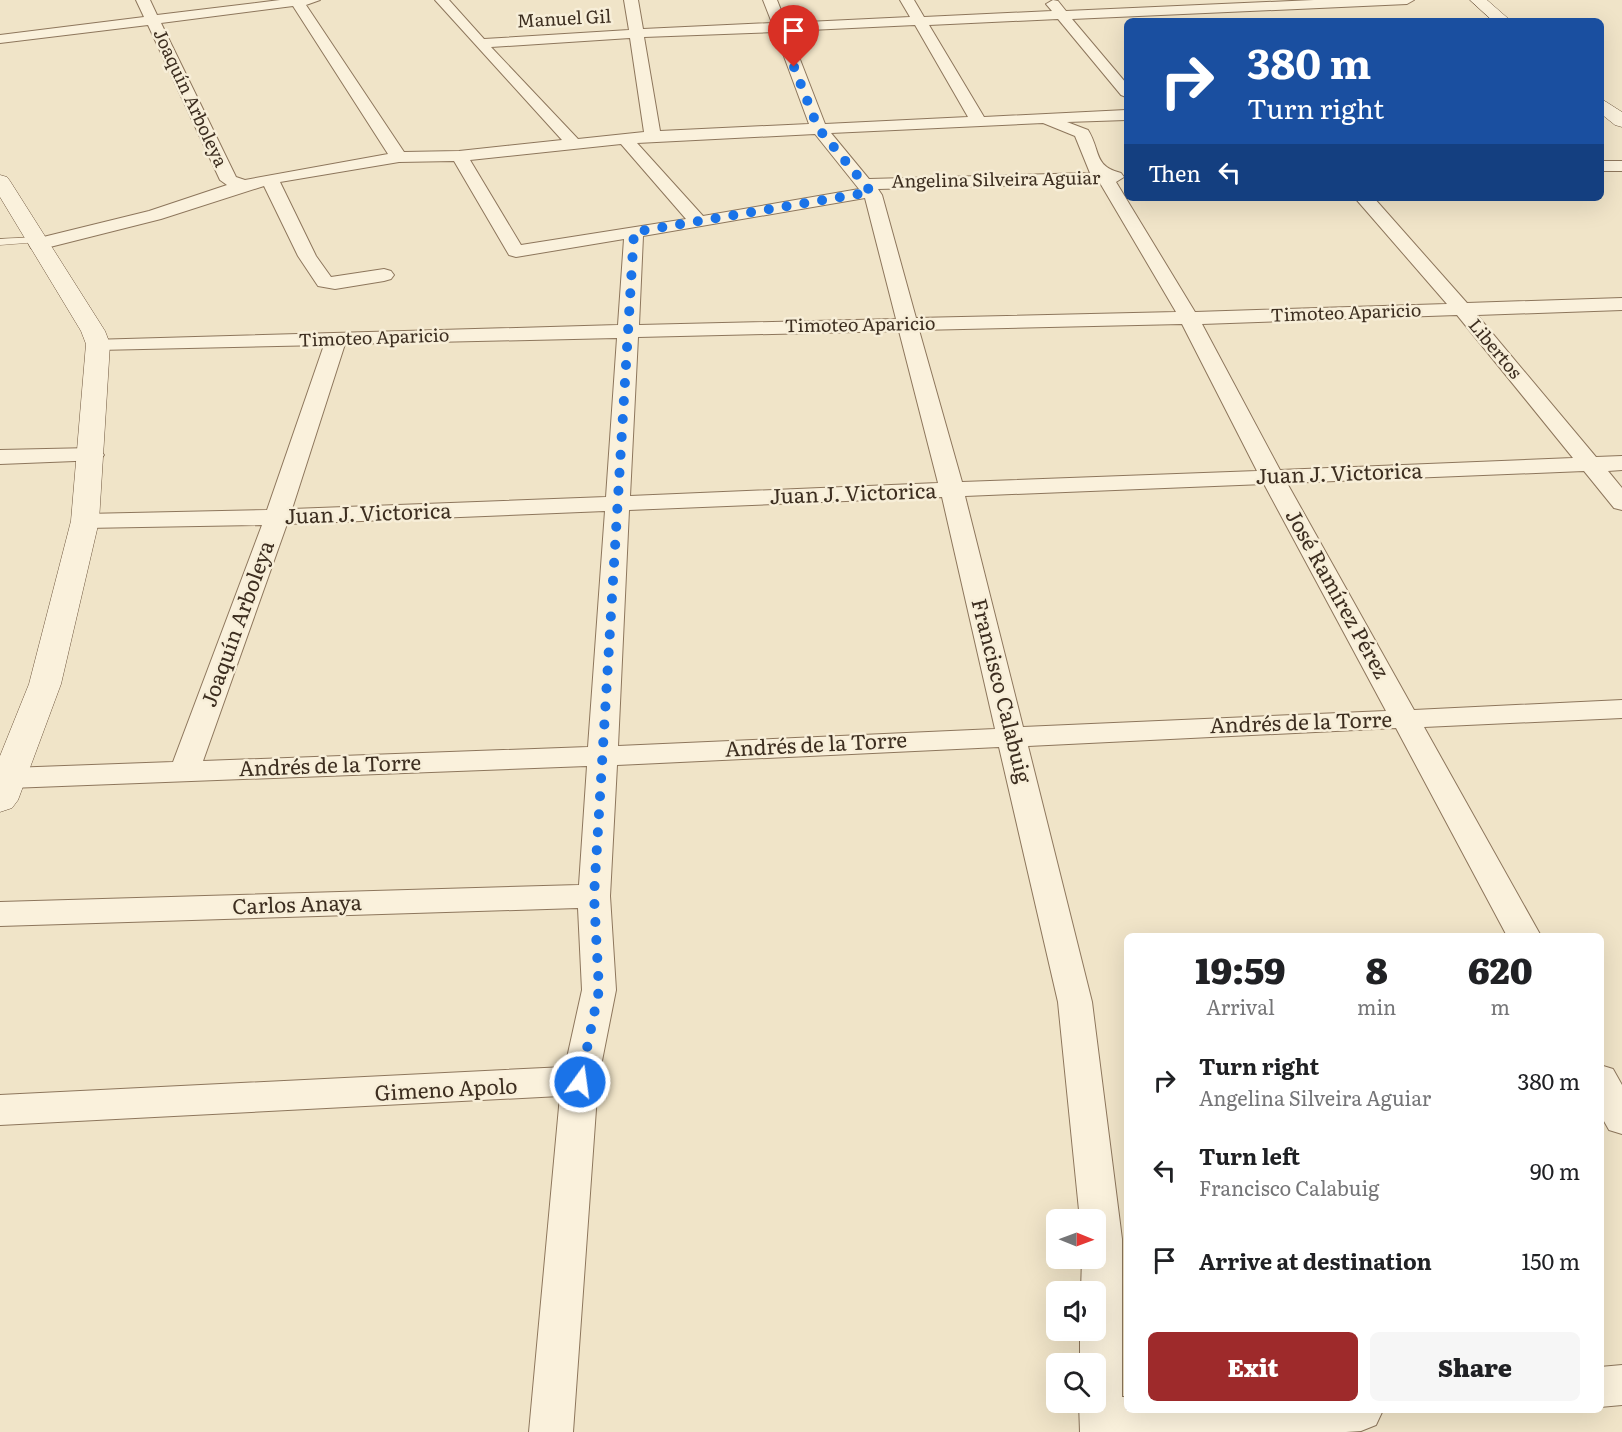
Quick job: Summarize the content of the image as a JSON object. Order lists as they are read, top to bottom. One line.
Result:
{"streets":{"street":["Manuel Gil","Joaquín Arboleya","Angelina Silveira Aguiar","Timoteo Aparicio","Libertos","Juan J. Victorica","José Ramírez Pérez","Francisco Calabuig","Andrés de la Torre","Carlos Anaya","Gimeno Apolo"]},"crossings":[["Manuel Gil","Francisco Calabuig"],["Joaquín Arboleya","Timoteo Aparicio"],["Joaquín Arboleya","Juan J. Victorica"],["Joaquín Arboleya","Andrés de la Torre"],["Angelina Silveira Aguiar","José Ramírez Pérez"],["Angelina Silveira Aguiar","Francisco Calabuig"],["Timoteo Aparicio","Libertos"],["Timoteo Aparicio","José Ramírez Pérez"],["Timoteo Aparicio","Francisco Calabuig"],["Libertos","Juan J. Victorica"],["Juan J. Victorica","José Ramírez Pérez"],["Juan J. Victorica","Francisco Calabuig"],["José Ramírez Pérez","Andrés de la Torre"],["Francisco Calabuig","Andrés de la Torre"]],"north":"right","page":{"turn":["380 m","Turn right"],"then":"Then","eta":["19:59","Arrival","8","min","620","m"],"list":[{"name":"Turn right","note":"Angelina Silveira Aguiar","value":"380 m"},{"name":"Turn left","note":"Francisco Calabuig","value":"90 m"},{"name":"Arrive at destination","value":"150 m"}],"buttons":["Exit","Share"]}}
